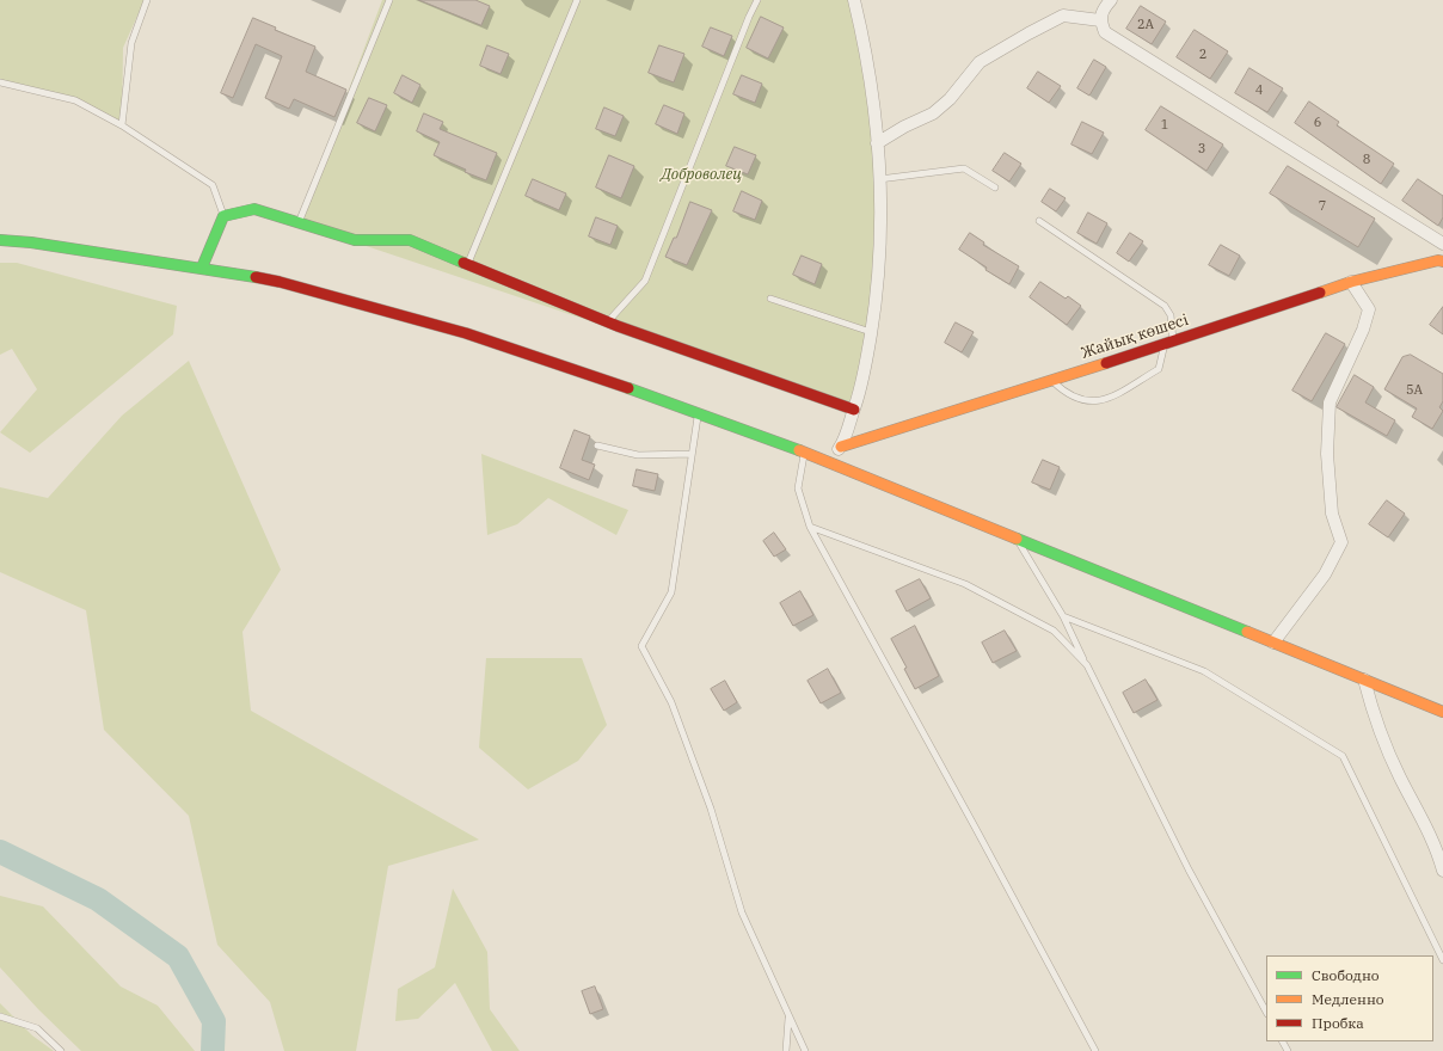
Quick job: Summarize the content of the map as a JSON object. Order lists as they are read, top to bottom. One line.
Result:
{"streets":{"main road":["Жайық көшесі"]},"parks":["Доброволец"],"house_numbers":["2А","2","4","6","1","3","8","7","5А"],"legend":["Свободно","Медленно","Пробка"]}
